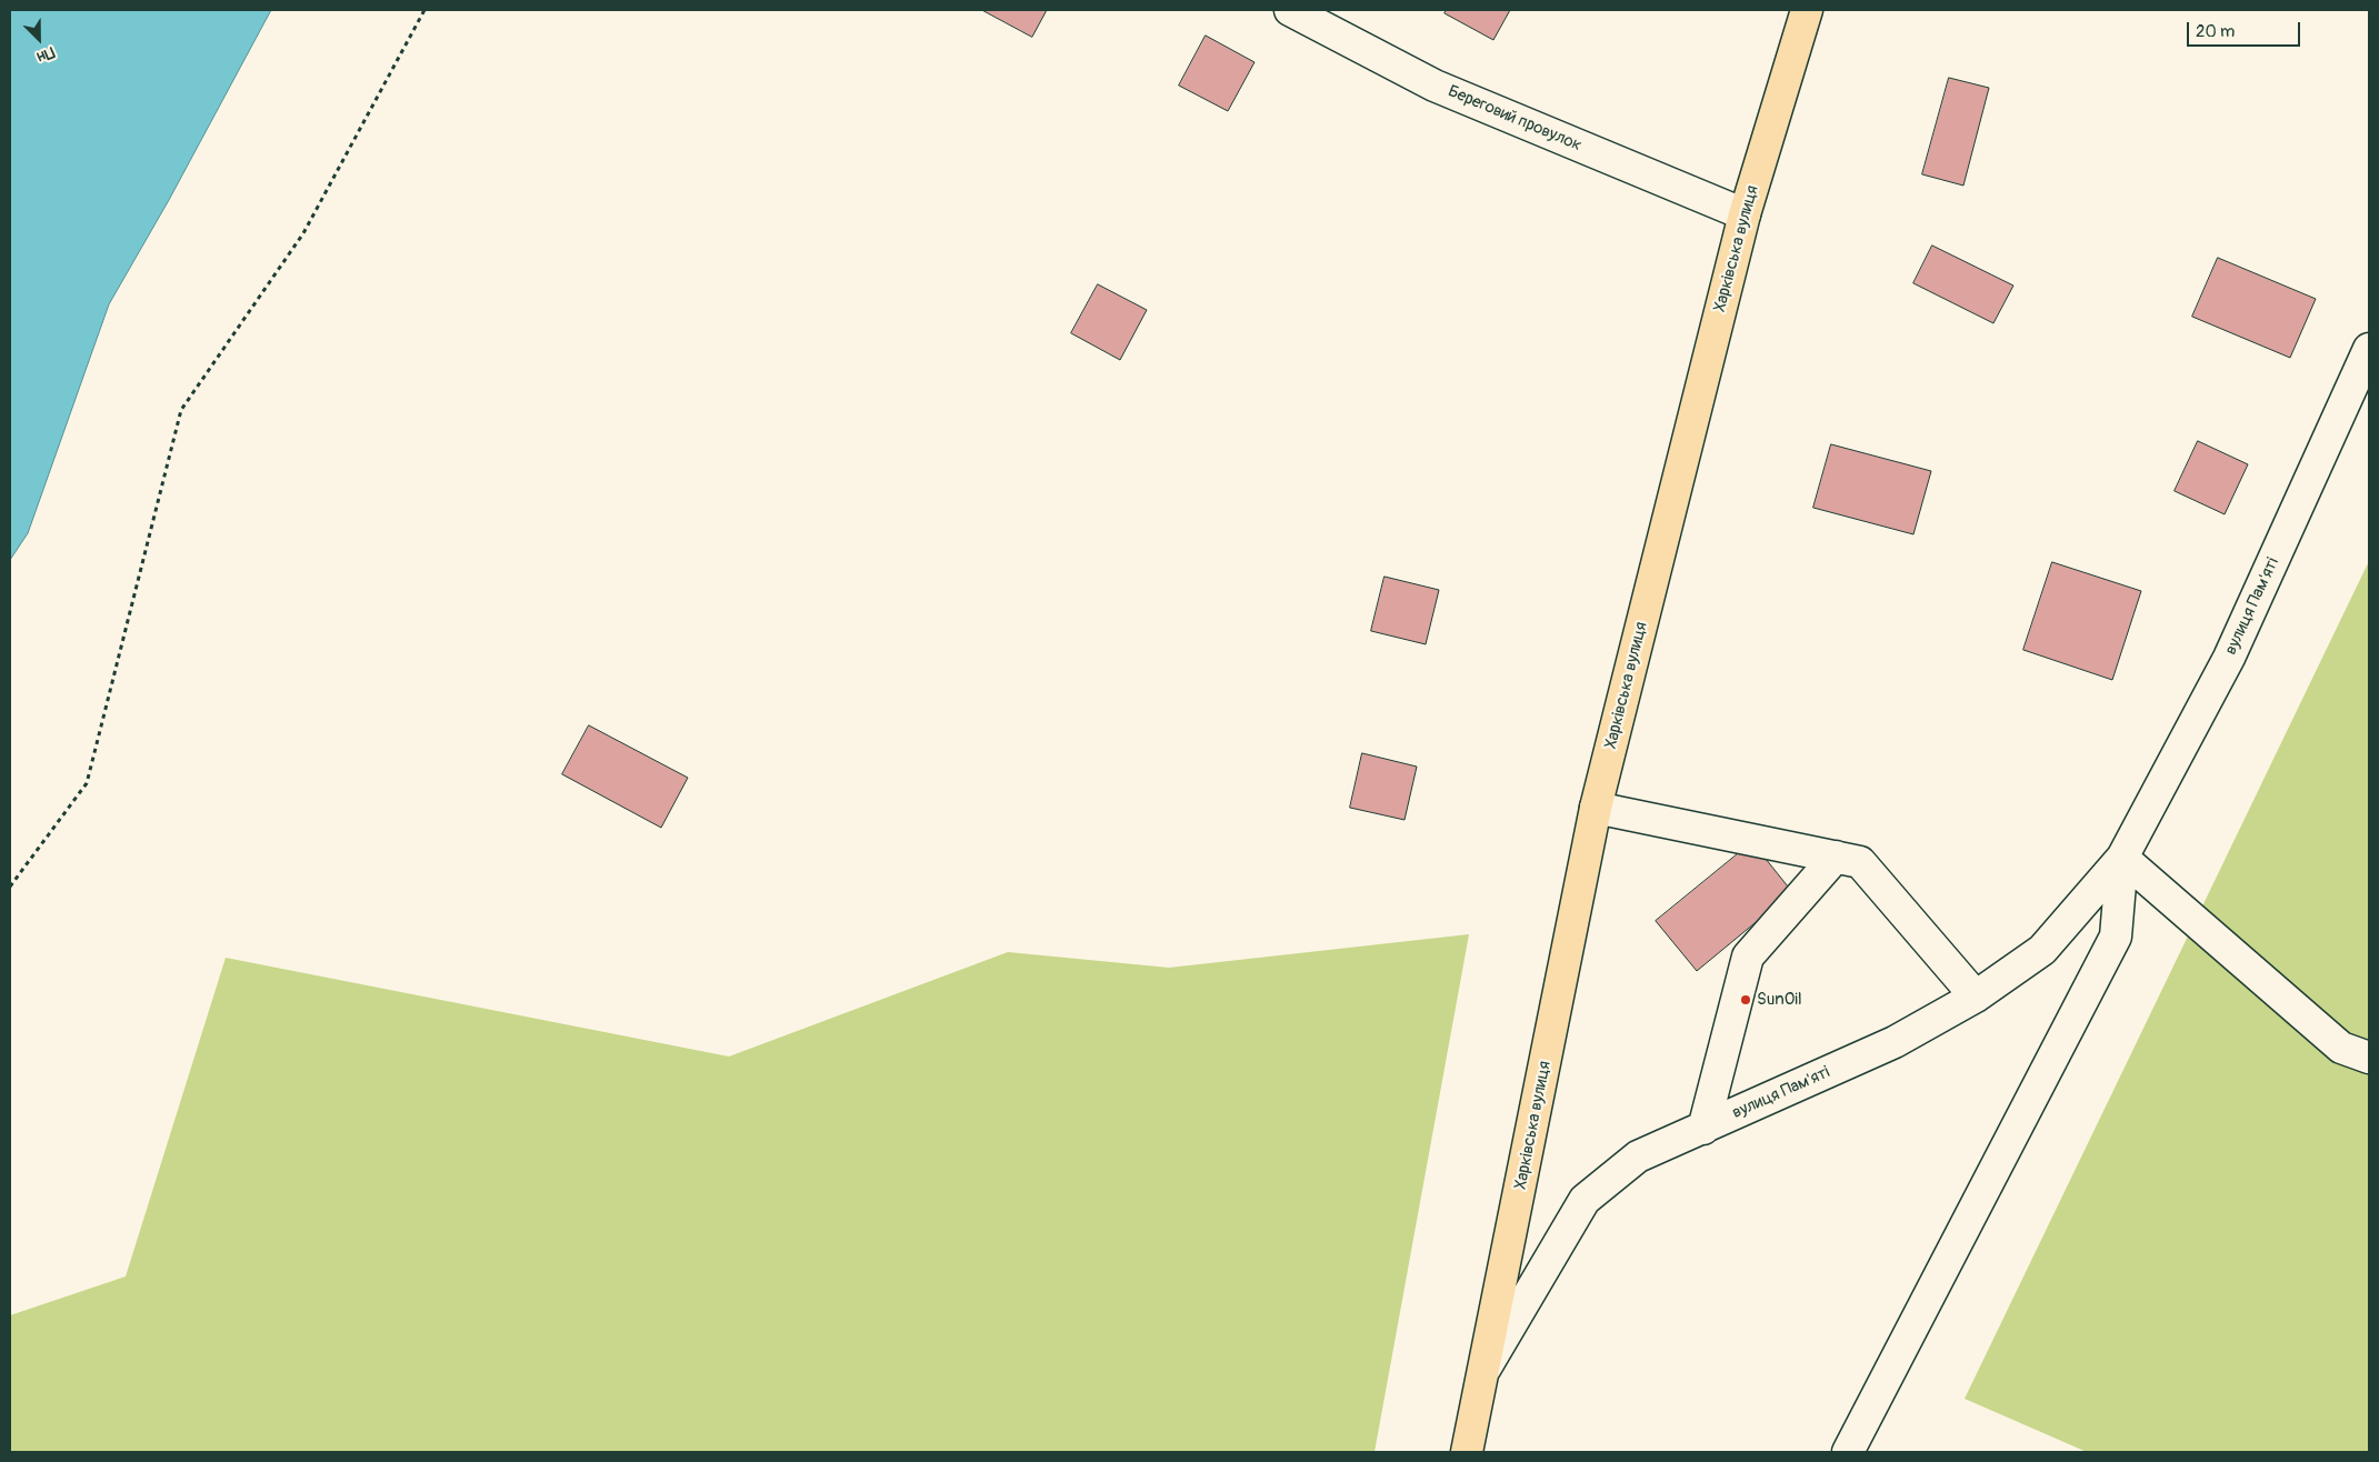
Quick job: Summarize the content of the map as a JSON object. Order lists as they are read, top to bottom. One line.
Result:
{"streets":{"main road":["Харківська вулиця"],"street":["Береговий провулок","вулиця Пам'яті"]},"crossings":[["Береговий провулок","Харківська вулиця"],["Харківська вулиця","вулиця Пам'яті"]],"places":["SunOil"],"scale_bar":"20 m","north":"bottom right"}
